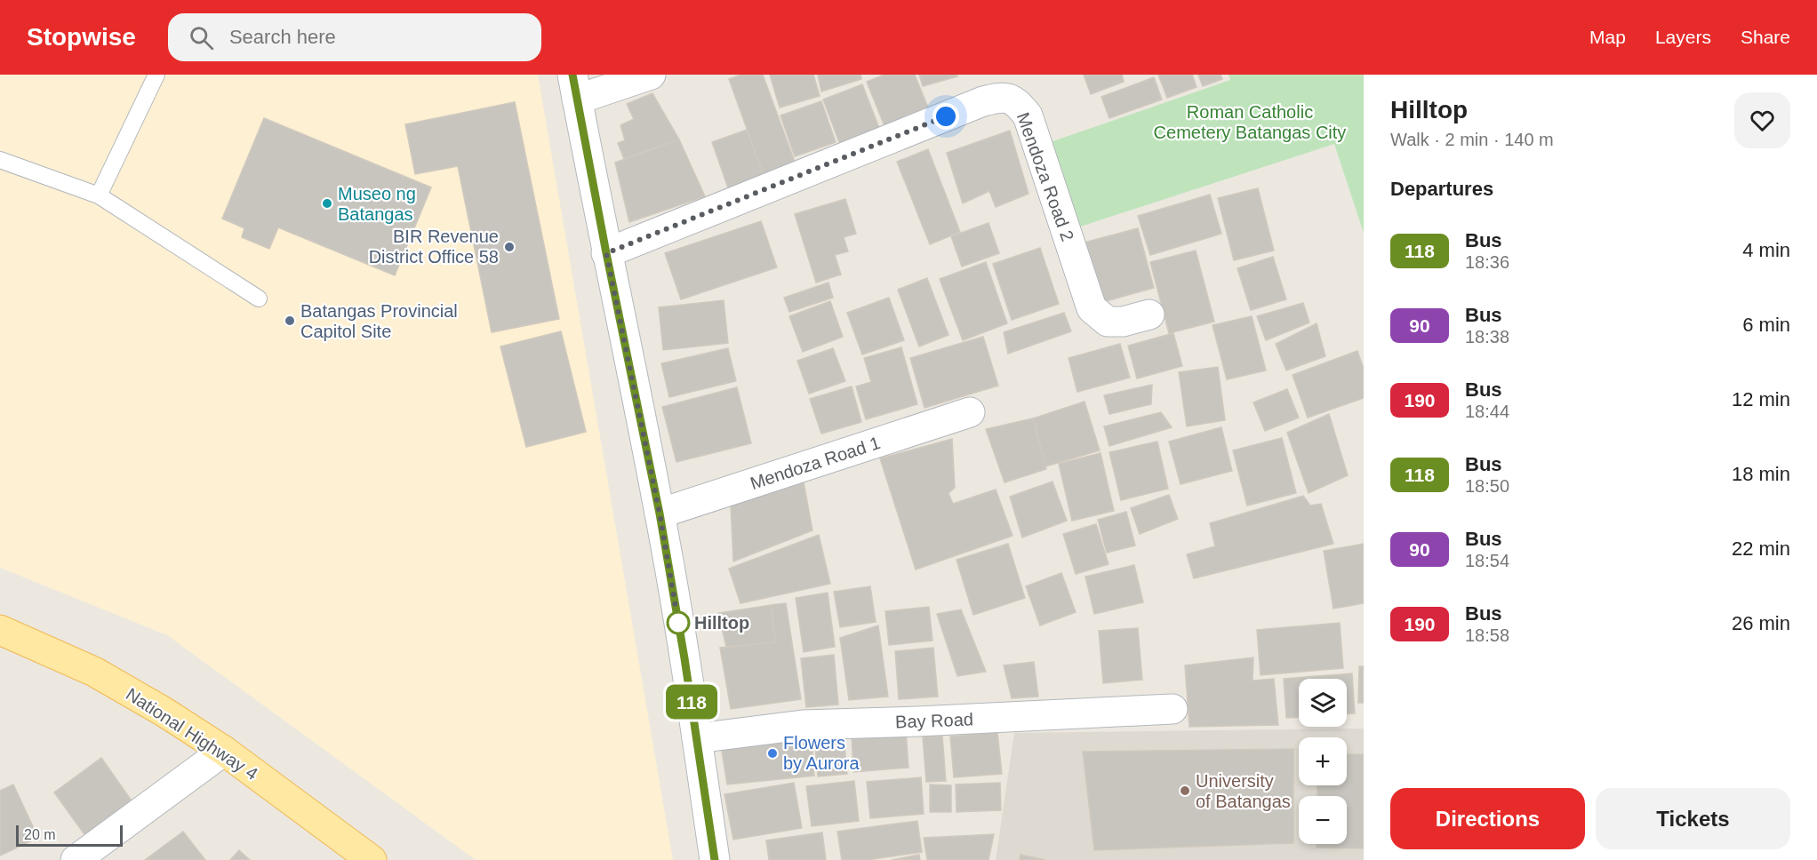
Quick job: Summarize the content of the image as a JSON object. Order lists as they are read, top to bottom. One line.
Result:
{"streets":{"main road":["National Highway 4"],"street":["Mendoza Road 2","Mendoza Road 1","Bay Road"]},"parks":["Roman Catholic Cemetery Batangas City"],"places":["Museo ng Batangas","BIR Revenue District Office 58","Batangas Provincial Capitol Site","Hilltop","Flowers by Aurora","University of Batangas"],"lines":["bus line 118"],"scale_bar":"20 m","page":{"header":"Stopwise","search":"Search here","nav":["Map","Layers","Share"],"on_map":"118","heading":[["Hilltop","Walk · 2 min · 140 m"],"Departures"],"list":[{"mark":"118","name":"Bus","note":"18:36","value":"4 min"},{"mark":"90","name":"Bus","note":"18:38","value":"6 min"},{"mark":"190","name":"Bus","note":"18:44","value":"12 min"},{"mark":"118","name":"Bus","note":"18:50","value":"18 min"},{"mark":"90","name":"Bus","note":"18:54","value":"22 min"},{"mark":"190","name":"Bus","note":"18:58","value":"26 min"}],"map_buttons":["+","−"],"buttons":["Directions","Tickets"],"scale":"20 m"}}
